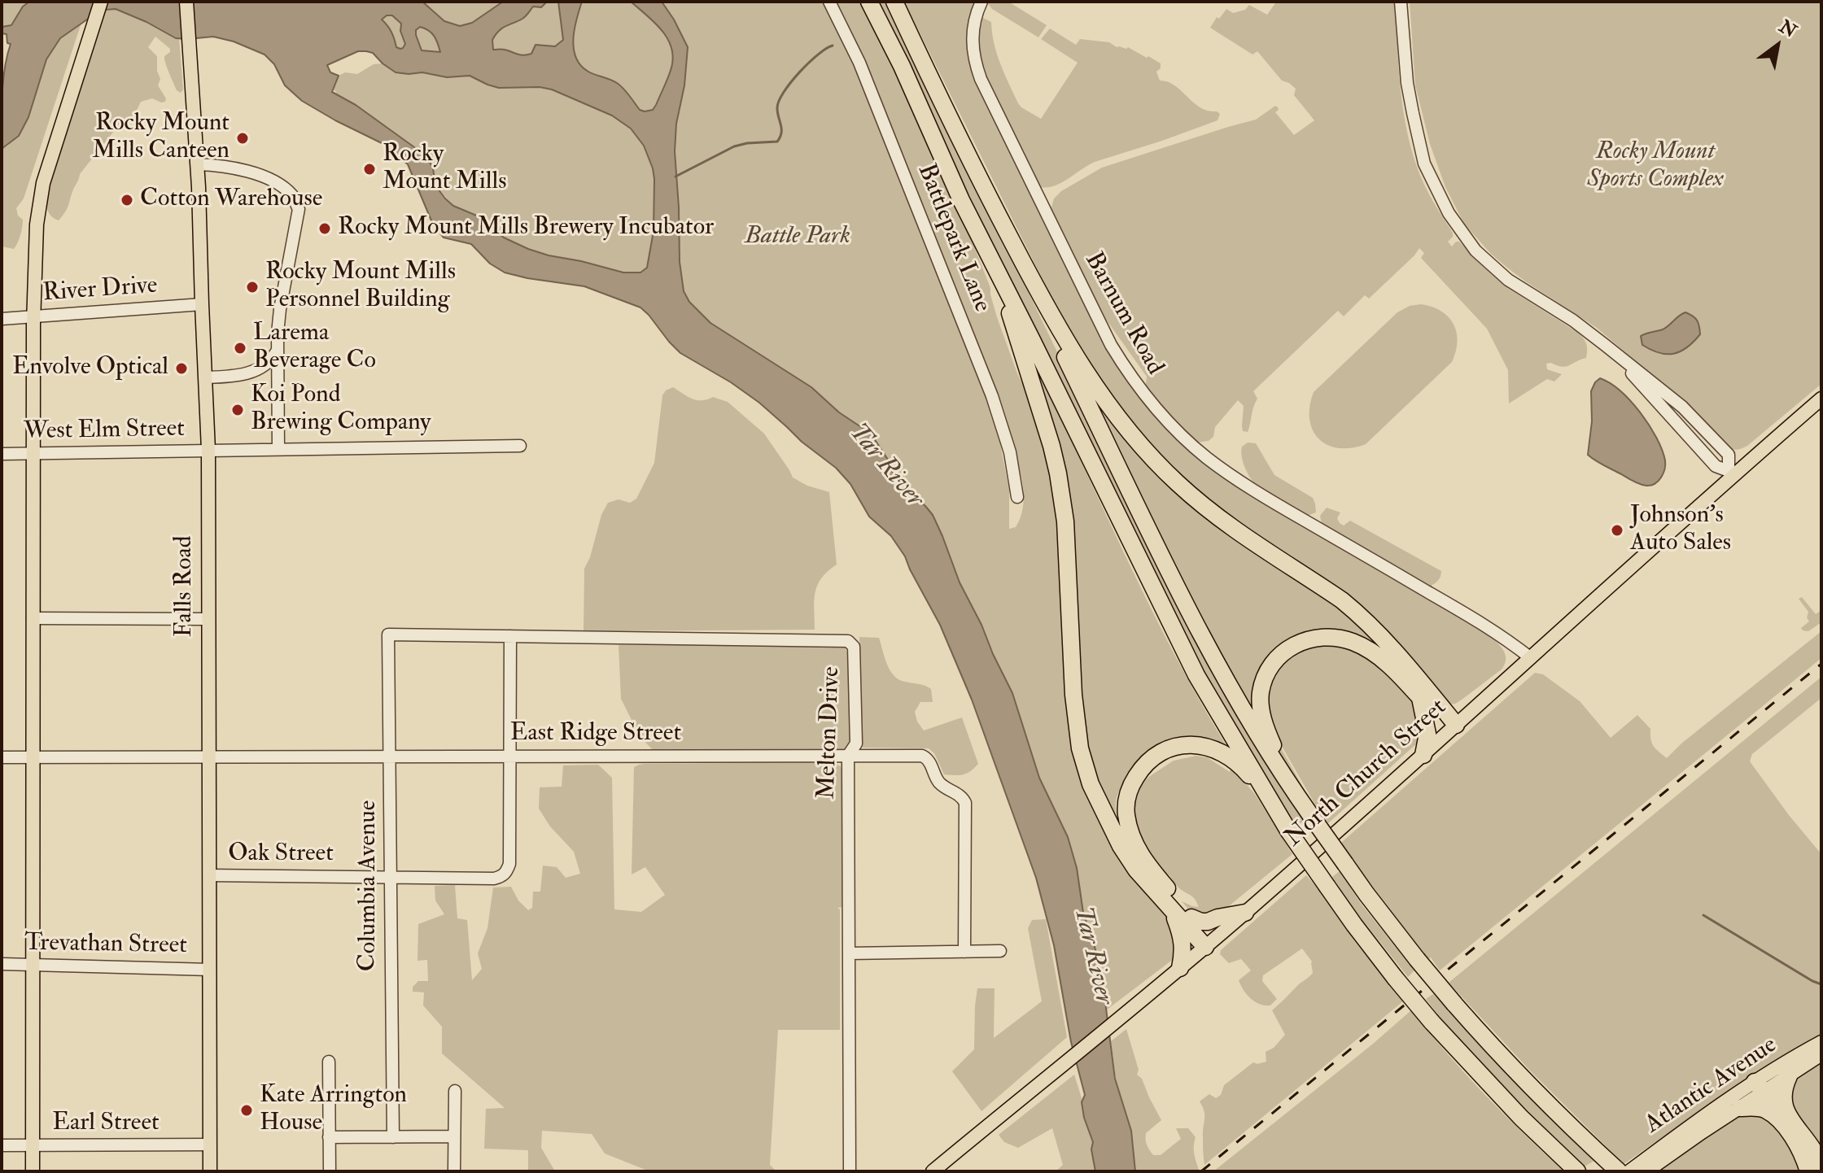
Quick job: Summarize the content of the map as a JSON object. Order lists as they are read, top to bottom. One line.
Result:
{"streets":{"main road":["Falls Road","North Church Street","Atlantic Avenue"],"street":["Battlepark Lane","River Drive","Barnum Road","West Elm Street","Melton Drive","East Ridge Street","Oak Street","Columbia Avenue","Trevathan Street","Earl Street"]},"crossings":[["River Drive","Falls Road"],["Barnum Road","North Church Street"],["West Elm Street","Falls Road"],["Falls Road","East Ridge Street"],["Falls Road","Oak Street"],["Falls Road","Trevathan Street"],["Falls Road","Earl Street"],["Melton Drive","East Ridge Street"],["Melton Drive","Columbia Avenue"],["East Ridge Street","Oak Street"],["East Ridge Street","Columbia Avenue"],["Oak Street","Columbia Avenue"]],"water":["Tar River"],"parks":["Rocky Mount Sports Complex","Battle Park"],"places":["Rocky Mount Mills Canteen","Rocky Mount Mills","Cotton Warehouse","Rocky Mount Mills Brewery Incubator","Rocky Mount Mills Personnel Building","Larema Beverage Co","Envolve Optical","Koi Pond Brewing Company","Johnson's Auto Sales","Kate Arrington House"],"north":"top right"}
